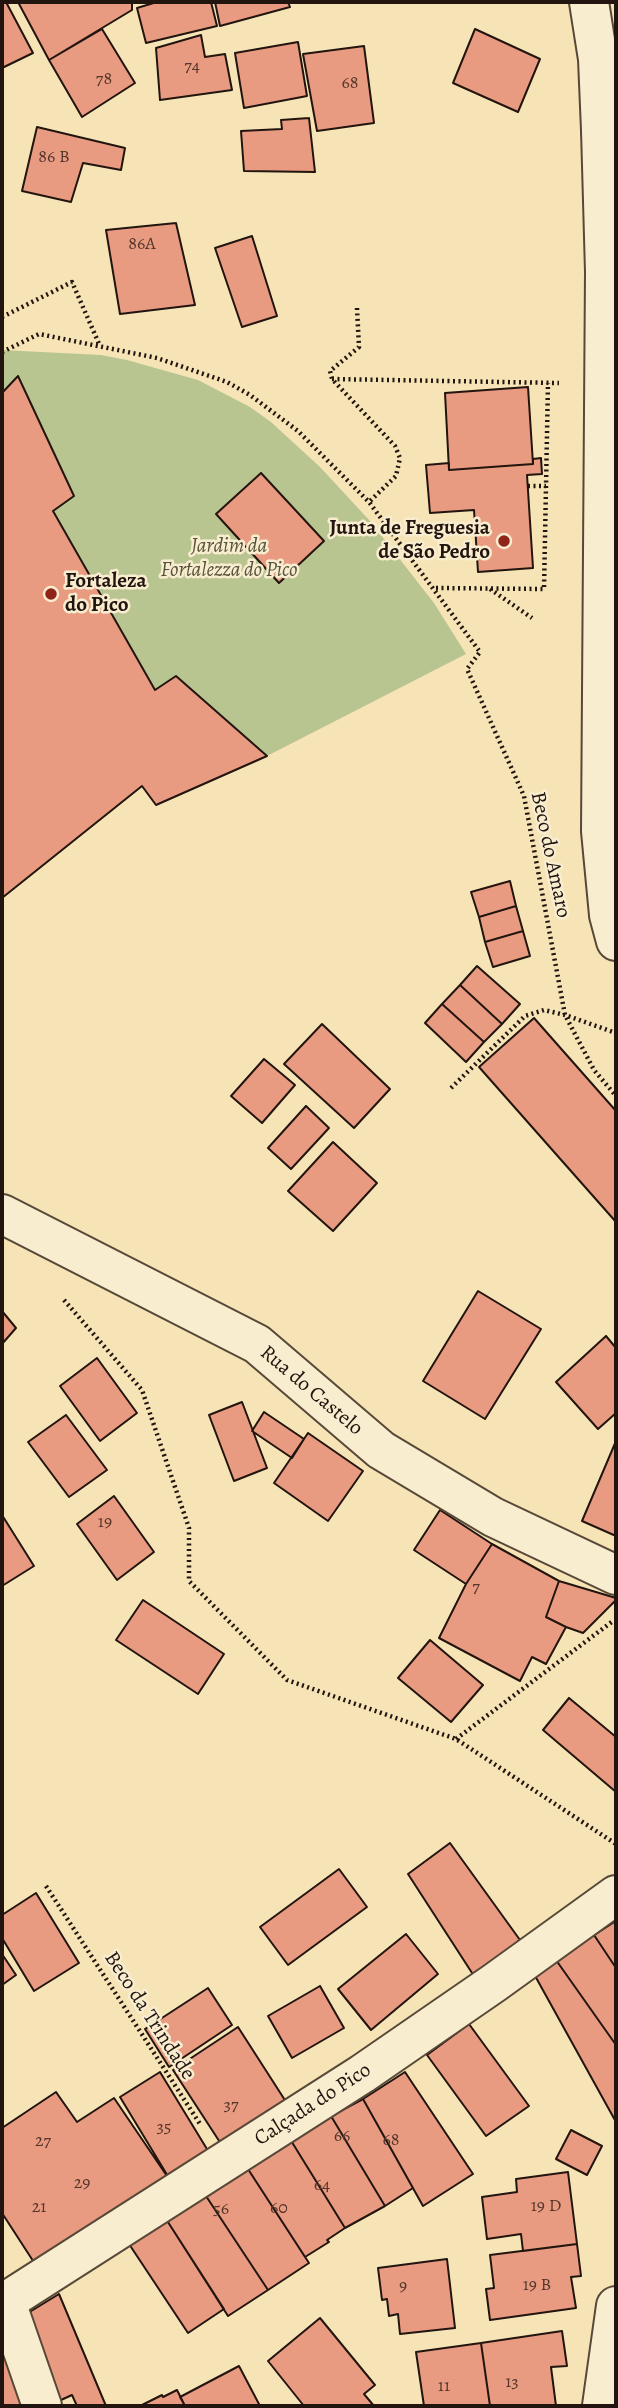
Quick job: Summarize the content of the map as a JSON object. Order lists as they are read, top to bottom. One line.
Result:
{"streets":{"street":["Rua do Castelo","Calçada do Pico"],"path":["Beco do Amaro","Beco da Trindade"]},"crossings":[["Beco da Trindade","Calçada do Pico"]],"parks":["Jardim da Fortalezza do Pico"],"places":["Junta de Freguesia de São Pedro","Fortaleza do Pico"],"house_numbers":["74","78","68","86 B","86A","19","7","37","35","66","68","27","29","64","19 D","21","60","56","19 B","9","13","11"]}
